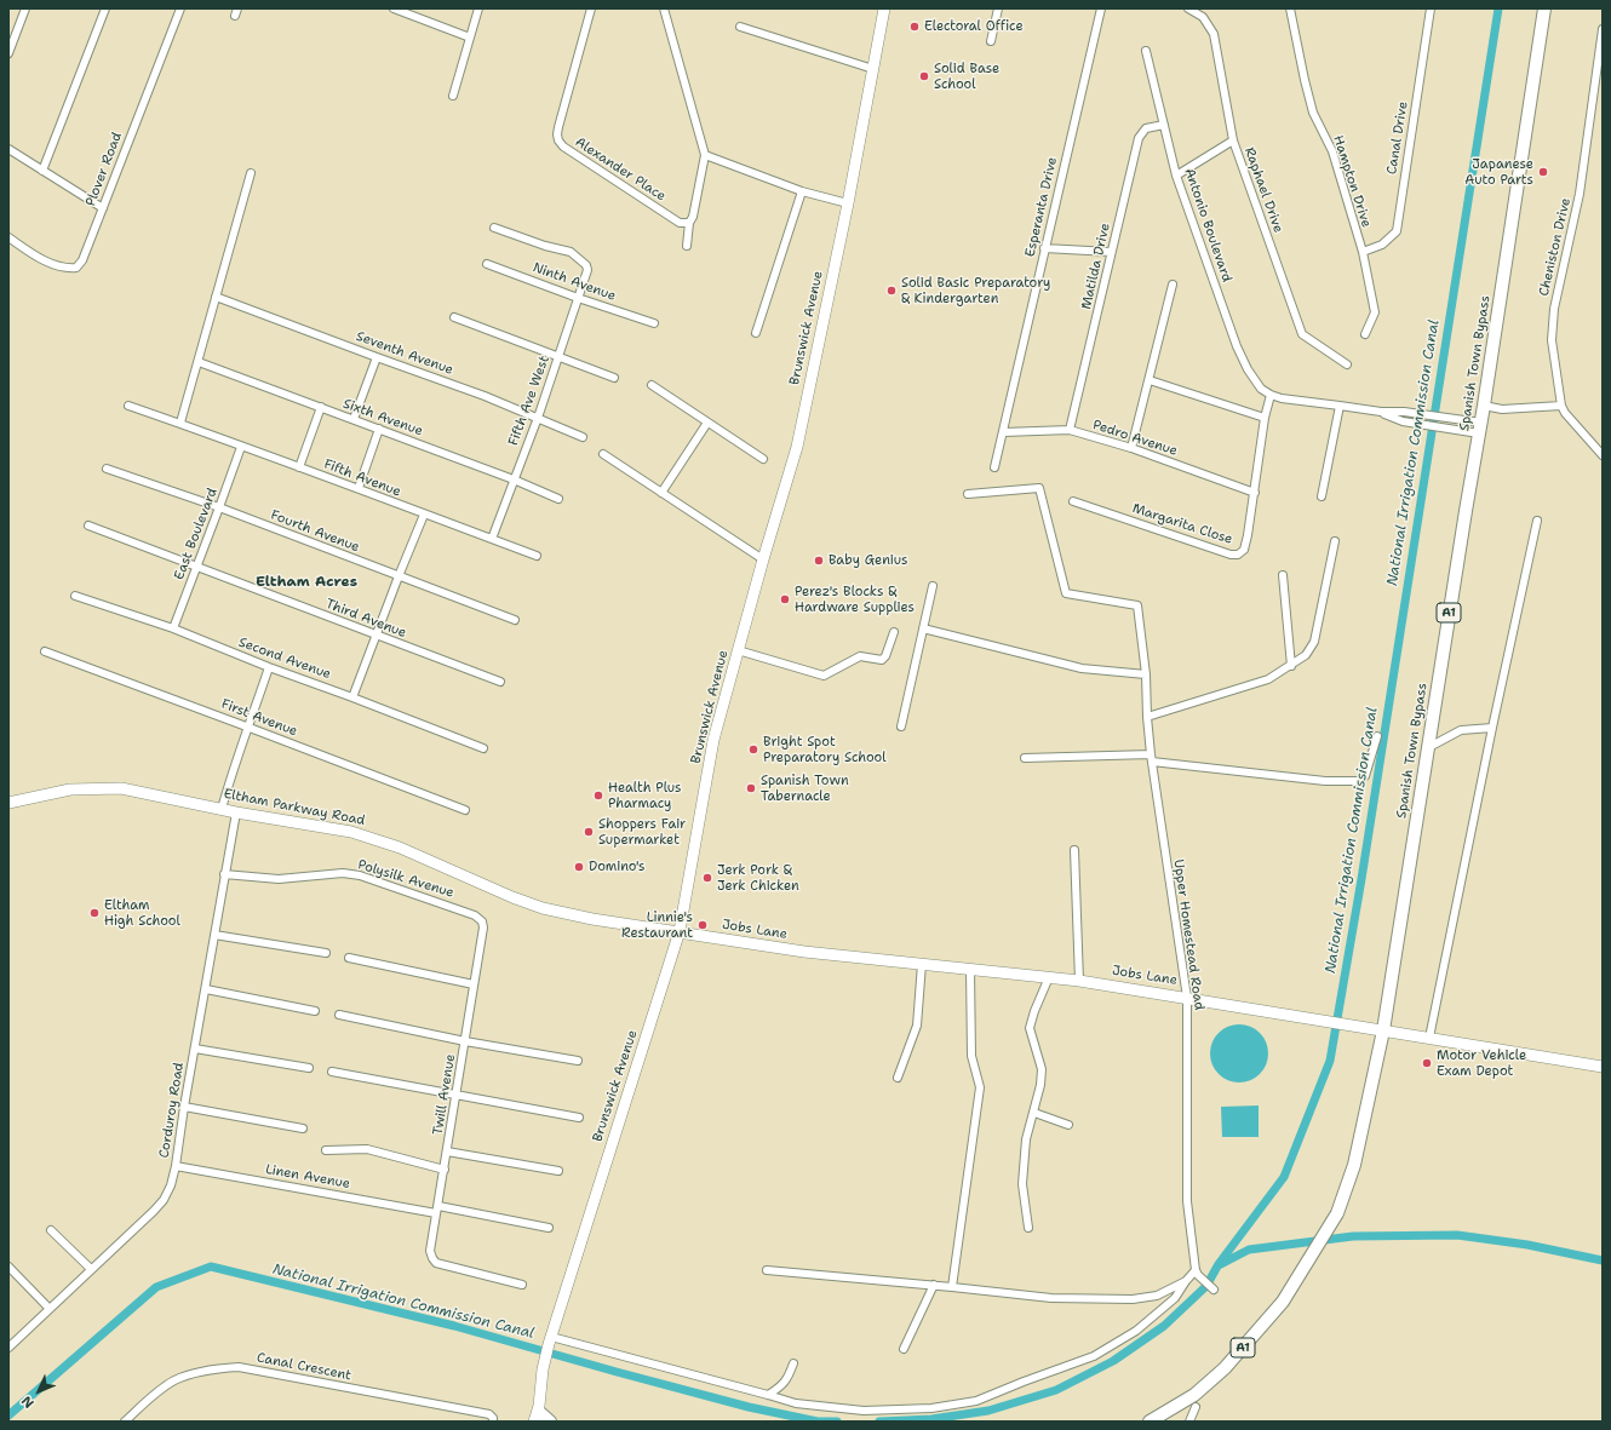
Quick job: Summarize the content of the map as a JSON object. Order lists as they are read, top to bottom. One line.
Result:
{"streets":{"main road":["Spanish Town Bypass","A1"],"street":["Canal Drive","Plover Road","Alexander Place","Hampton Drive","Raphael Drive","Esperanta Drive","Antonio Boulevard","Cheniston Drive","Matilda Drive","Ninth Avenue","Brunswick Avenue","Seventh Avenue","Fifth Ave West","Sixth Avenue","Pedro Avenue","Fifth Avenue","Margarita Close","Fourth Avenue","East Boulevard","Third Avenue","Second Avenue","First Avenue","Eltham Parkway Road","Polysilk Avenue","Jobs Lane","Upper Homestead Road","Twill Avenue","Corduroy Road","Linen Avenue","Canal Crescent"]},"crossings":[["Canal Drive","Hampton Drive"],["Esperanta Drive","Pedro Avenue"],["Antonio Boulevard","Matilda Drive"],["Antonio Boulevard","Margarita Close"],["Matilda Drive","Pedro Avenue"],["Ninth Avenue","Fifth Ave West"],["Brunswick Avenue","Eltham Parkway Road"],["Brunswick Avenue","Jobs Lane"],["Seventh Avenue","Fifth Ave West"],["Spanish Town Bypass","Jobs Lane"],["Fifth Ave West","Sixth Avenue"],["Fifth Ave West","Fifth Avenue"],["Pedro Avenue","Margarita Close"],["Fifth Avenue","East Boulevard"],["Fourth Avenue","East Boulevard"],["East Boulevard","Third Avenue"],["East Boulevard","Second Avenue"],["Eltham Parkway Road","Jobs Lane"],["Eltham Parkway Road","Corduroy Road"],["Polysilk Avenue","Twill Avenue"],["Polysilk Avenue","Corduroy Road"],["Jobs Lane","Upper Homestead Road"],["Twill Avenue","Linen Avenue"],["Corduroy Road","Linen Avenue"]],"districts":["Eltham Acres"],"water":["National Irrigation Commission Canal"],"places":["Electoral Office","Solid Base School","Japanese Auto Parts","Solid Basic Preparatory & Kindergarten","Baby Genius","Perez's Blocks & Hardware Supplies","Bright Spot Preparatory School","Spanish Town Tabernacle","Health Plus Pharmacy","Shoppers Fair Supermarket","Domino's","Jerk Pork & Jerk Chicken","Eltham High School","Linnie's Restaurant","Motor Vehicle Exam Depot"],"north":"bottom left"}
